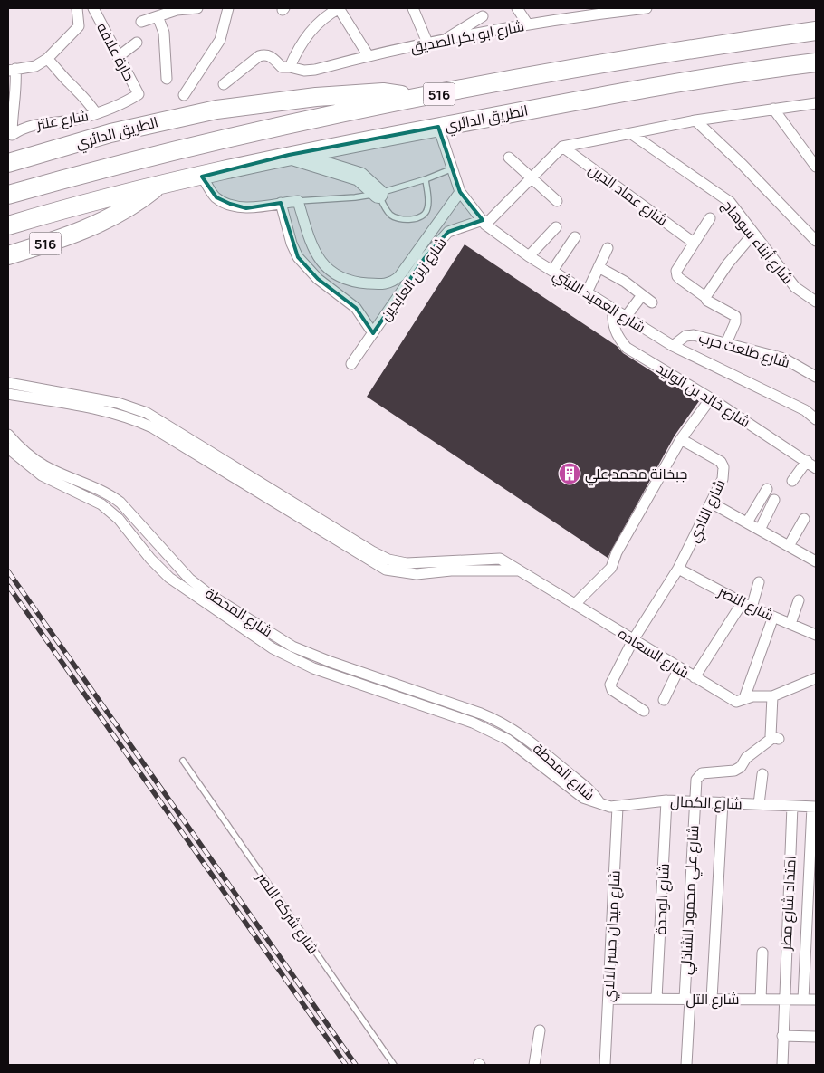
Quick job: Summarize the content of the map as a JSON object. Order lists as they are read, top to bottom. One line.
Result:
{"streets":{"highway":["516","الطريق الدائري"],"street":["شارع ابو بكر الصديق","حارة علافه","شارع عنتر","شارع عماد الدين","شارع أبناء سوهاج","شارع زين العابدين","شارع العميد الليثي","شارع طلعت حرب","شارع خالد بن الوليد","شارع النادي","شارع النصر","شارع المحطة","شارع السعاده","شارع الكمال","شارع الوحدة","شارع علي محمود الشاذلي","امتداد شارع مطر","شارع ميدان جسر الالاي","شارع التل"],"lane":["شارع شركه النصر"]},"crossings":[["حارة علافه","شارع عنتر"],["الطريق الدائري","شارع العميد الليثي"],["شارع عماد الدين","شارع زين العابدين"],["شارع زين العابدين","شارع العميد الليثي"],["شارع العميد الليثي","شارع طلعت حرب"],["شارع العميد الليثي","شارع خالد بن الوليد"],["شارع النادي","شارع النصر"],["شارع النادي","شارع السعاده"],["شارع المحطة","شارع الكمال"],["شارع السعاده","شارع علي محمود الشاذلي"],["شارع الكمال","شارع الوحدة"],["شارع الكمال","شارع علي محمود الشاذلي"],["شارع الكمال","امتداد شارع مطر"],["شارع الكمال","شارع ميدان جسر الالاي"],["شارع الوحدة","شارع التل"],["شارع علي محمود الشاذلي","شارع التل"],["امتداد شارع مطر","شارع التل"],["شارع ميدان جسر الالاي","شارع التل"]],"places":{"building":["جبخانة محمد علي"]}}
